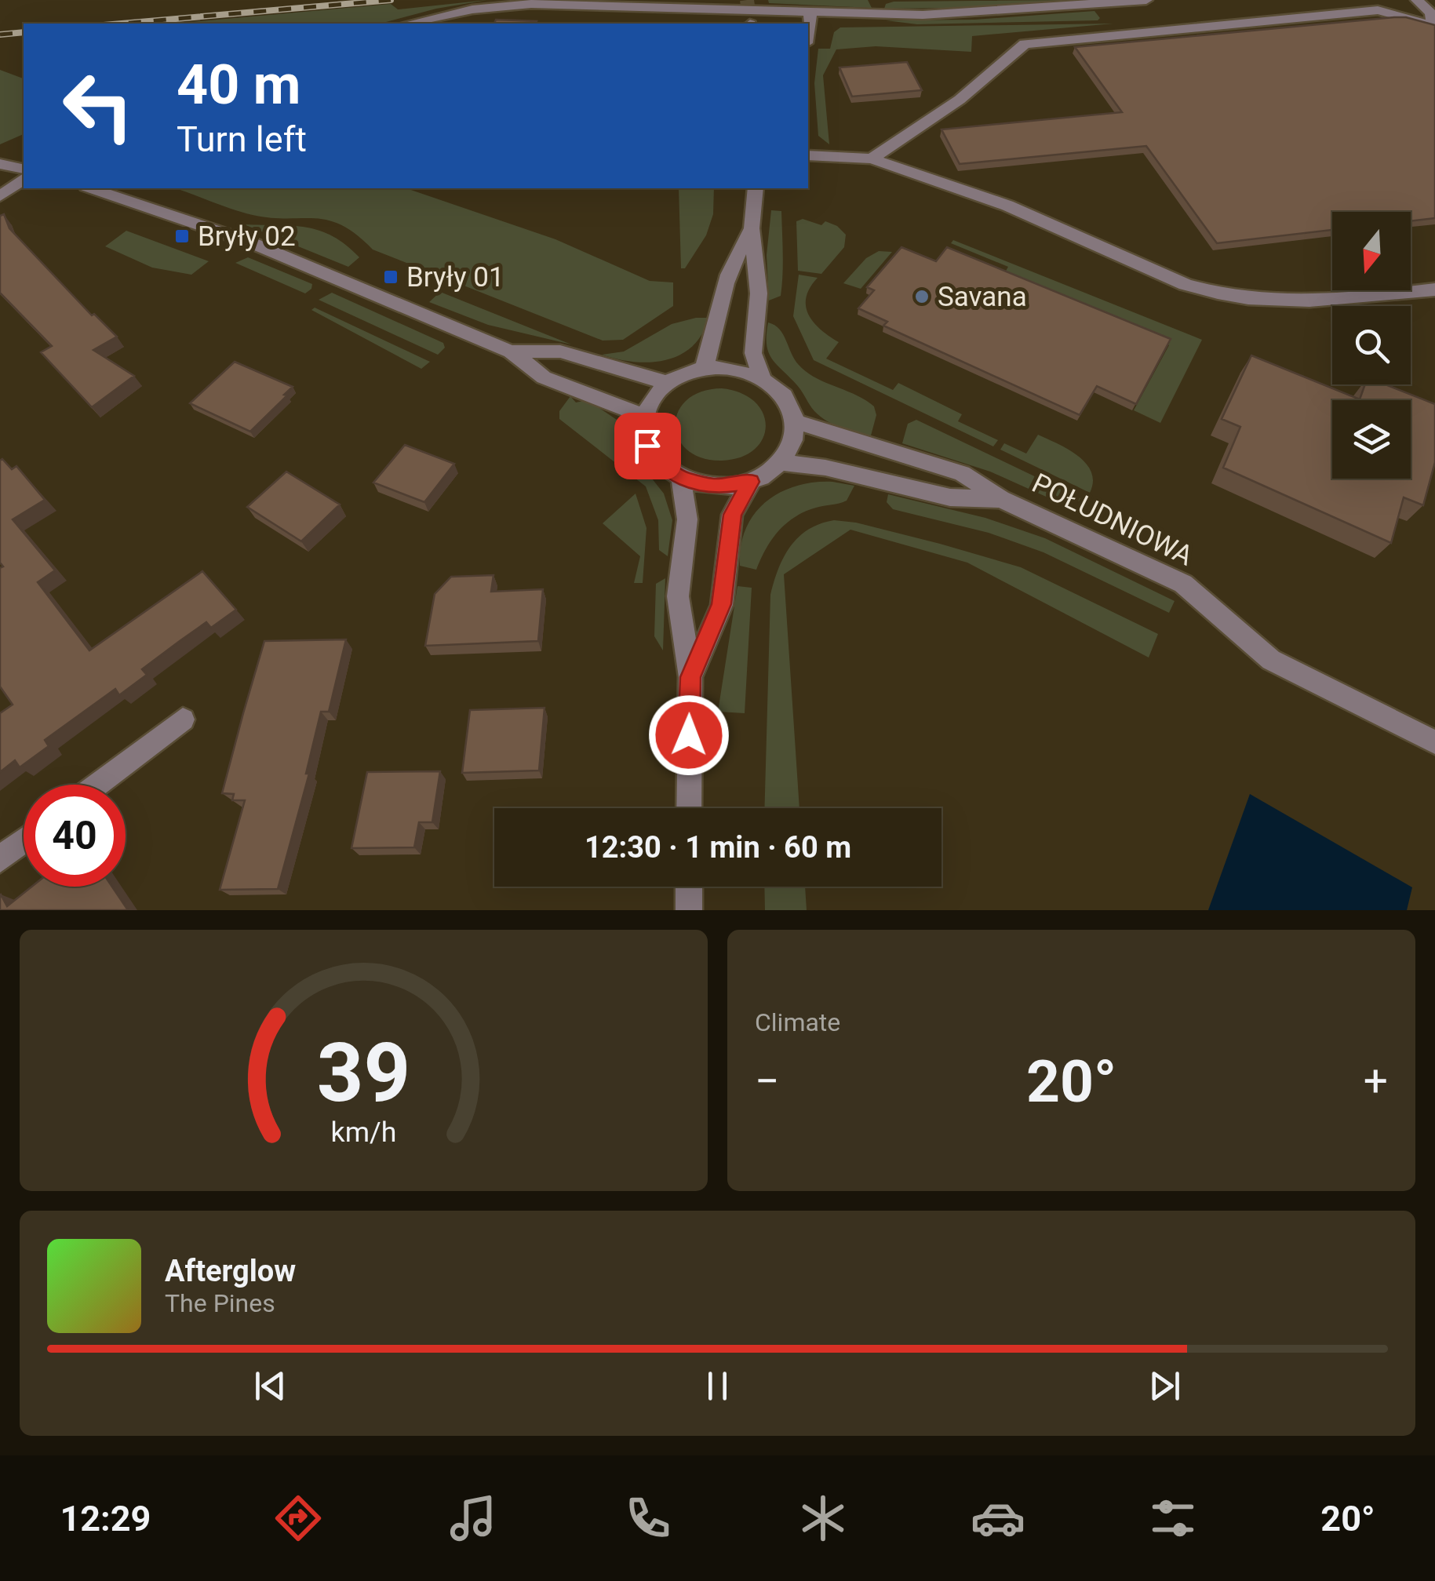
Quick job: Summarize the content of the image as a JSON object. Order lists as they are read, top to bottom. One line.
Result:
{"streets":{"street":["POŁUDNIOWA"]},"places":{"transit":["Bryły 02","Bryły 01"],"other":["Savana"]},"north":"bottom","page":{"turn":["40 m","Turn left"],"limit":"40","trip":"12:30 · 1 min · 60 m","tile":"Climate","heat":["−","20°","+"],"song":["Afterglow","The Pines"],"tabs":["12:29","20°"],"gauge":["39","km/h"]}}
